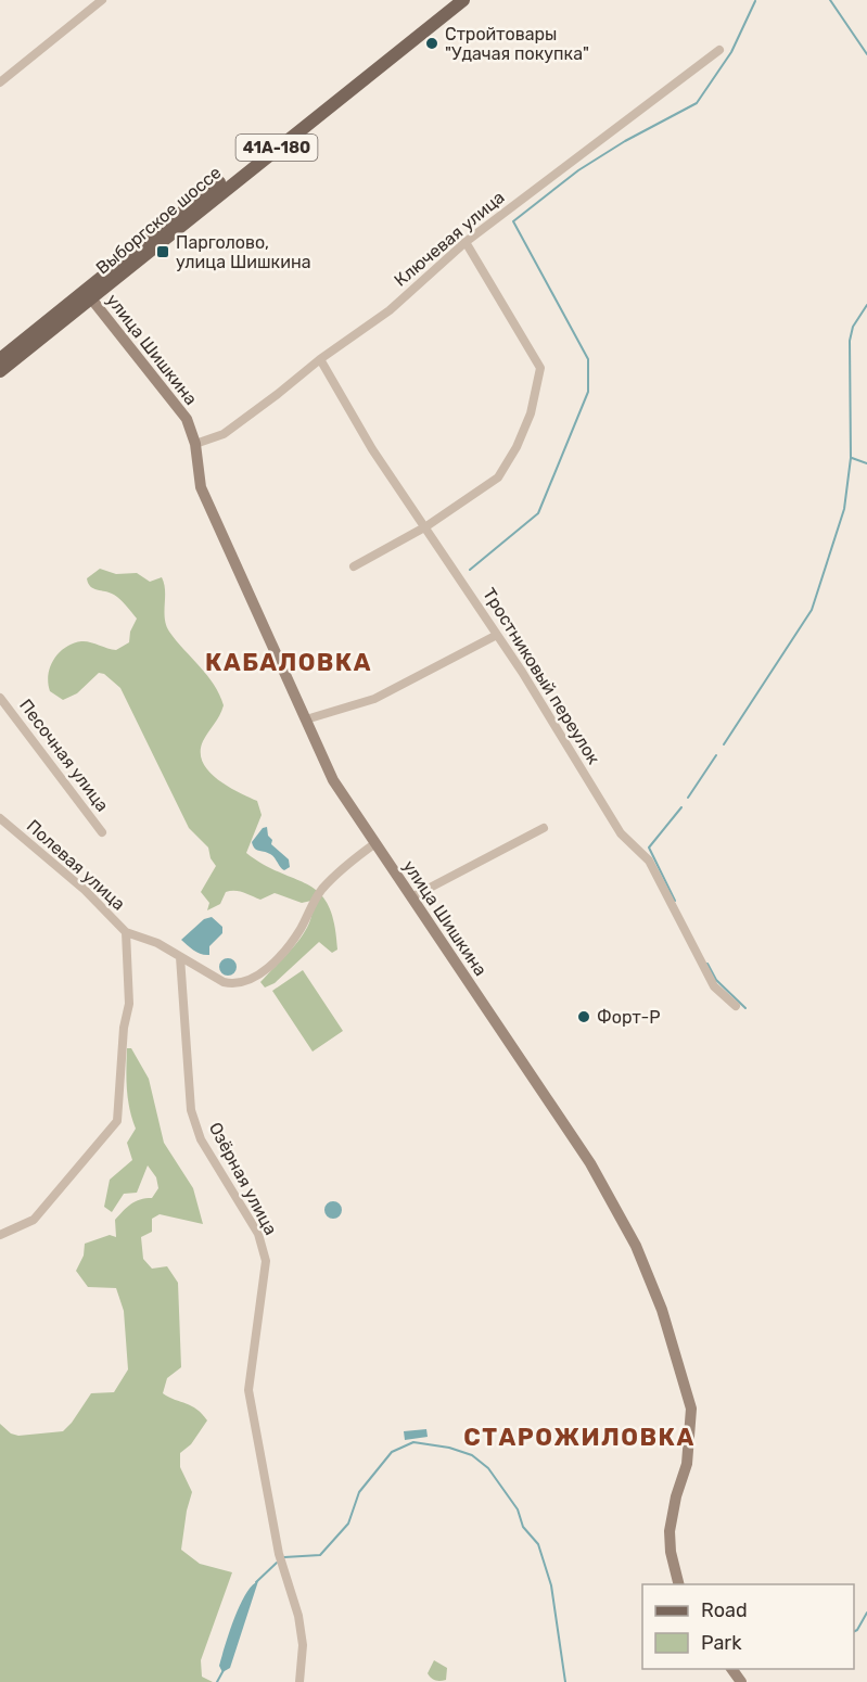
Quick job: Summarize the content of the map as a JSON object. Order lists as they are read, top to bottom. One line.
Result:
{"streets":{"main road":["41А-180","Выборгское шоссе"],"street":["Ключевая улица","улица Шишкина","Тростниковый переулок","Песочная улица","Полевая улица","Озёрная улица"]},"crossings":[["Выборгское шоссе","улица Шишкина"],["Ключевая улица","улица Шишкина"],["Ключевая улица","Тростниковый переулок"]],"districts":["КАБАЛОВКА","СТАРОЖИЛОВКА"],"places":{"other":["Cтройтовары \"Удачая покупка\"","Форт-Р"],"transit":["Парголово, улица Шишкина"]},"legend":["Road","Park"]}
